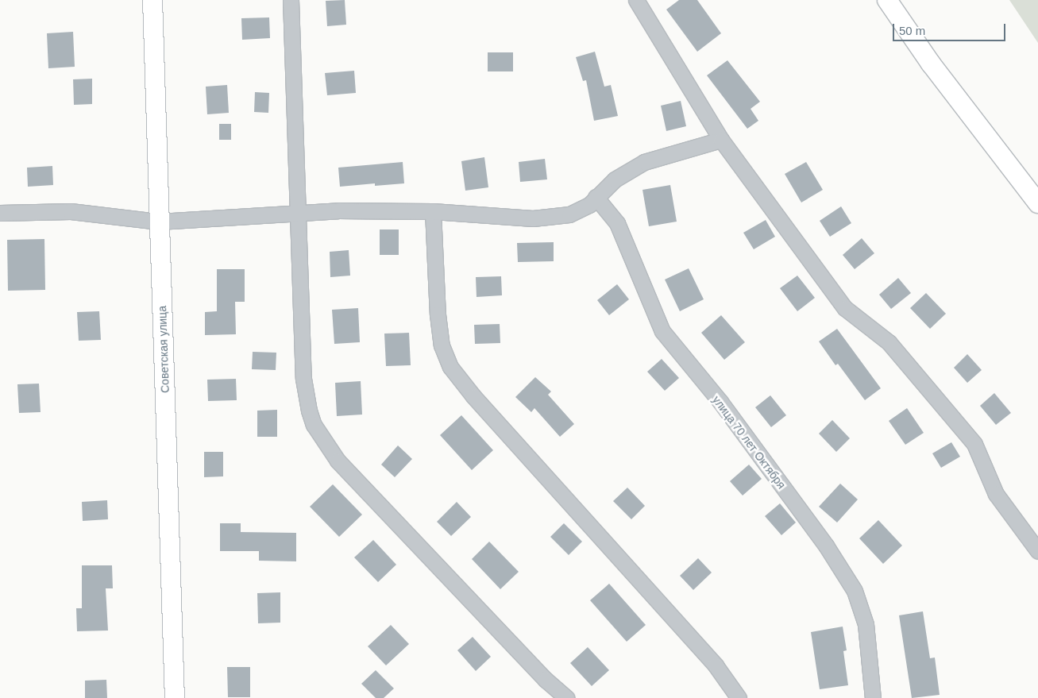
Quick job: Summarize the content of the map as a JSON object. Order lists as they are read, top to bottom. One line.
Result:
{"streets":{"main road":["Советская улица"],"street":["улица 70 лет Октября"]},"scale_bar":"50 m"}
